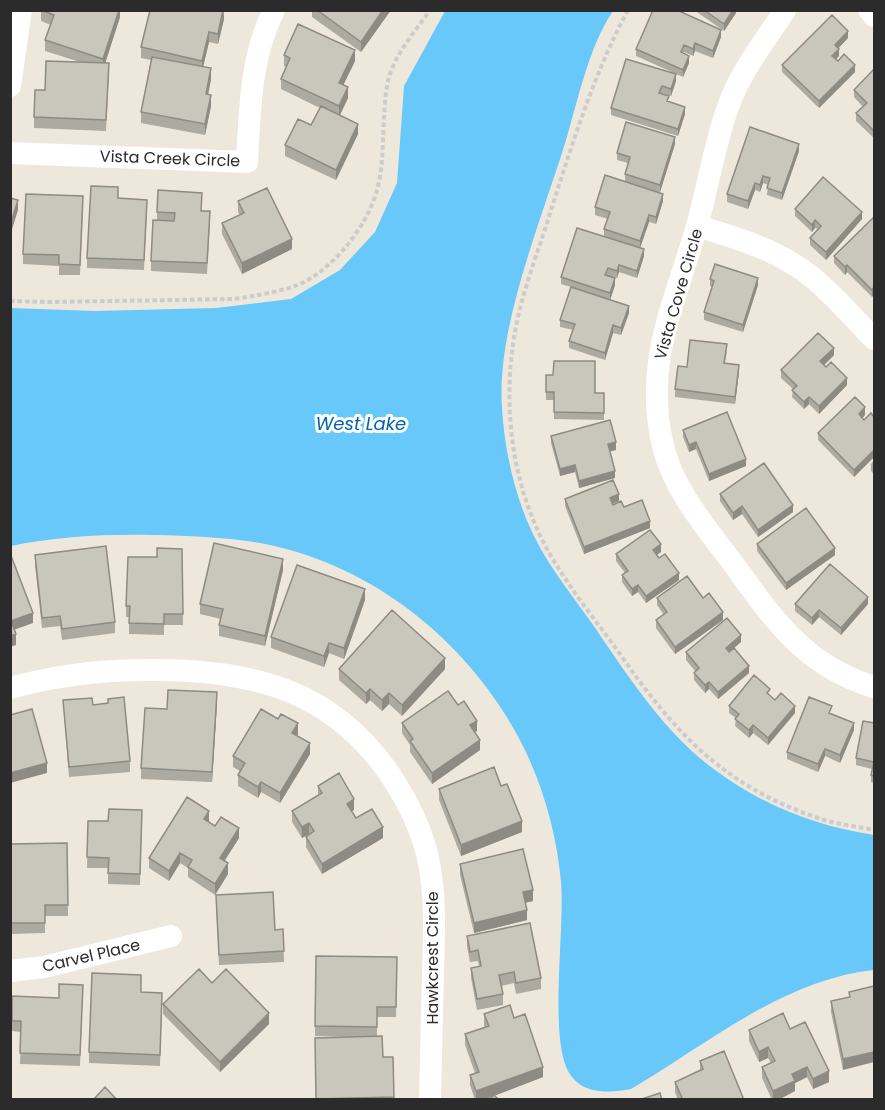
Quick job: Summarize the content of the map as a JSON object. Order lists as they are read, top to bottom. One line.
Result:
{"streets":{"street":["Vista Creek Circle","Vista Cove Circle","Carvel Place","Hawkcrest Circle"]},"water":["West Lake"]}
